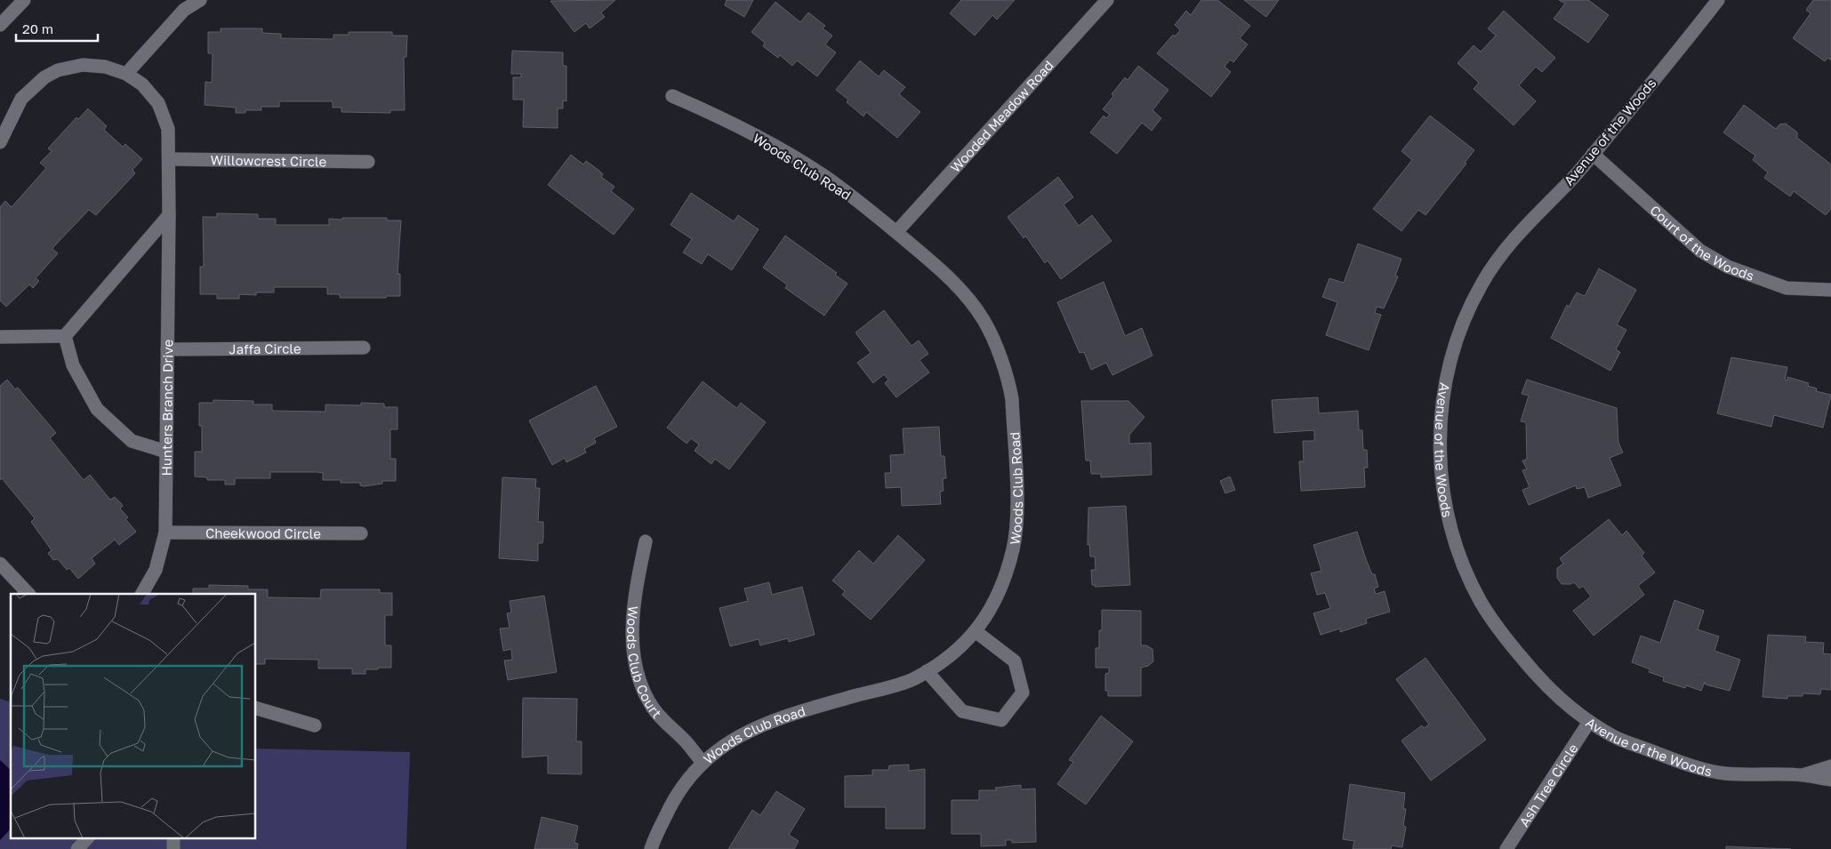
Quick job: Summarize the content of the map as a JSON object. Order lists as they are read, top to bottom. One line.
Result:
{"streets":{"street":["Wooded Meadow Road","Avenue of the Woods","Willowcrest Circle","Woods Club Road","Court of the Woods","Jaffa Circle","Hunters Branch Drive","Cheekwood Circle","Woods Club Court","Ash Tree Circle"]},"crossings":[["Wooded Meadow Road","Woods Club Road"],["Avenue of the Woods","Court of the Woods"],["Avenue of the Woods","Ash Tree Circle"],["Willowcrest Circle","Hunters Branch Drive"],["Woods Club Road","Woods Club Court"],["Jaffa Circle","Hunters Branch Drive"],["Hunters Branch Drive","Cheekwood Circle"]],"scale_bar":"20 m"}
